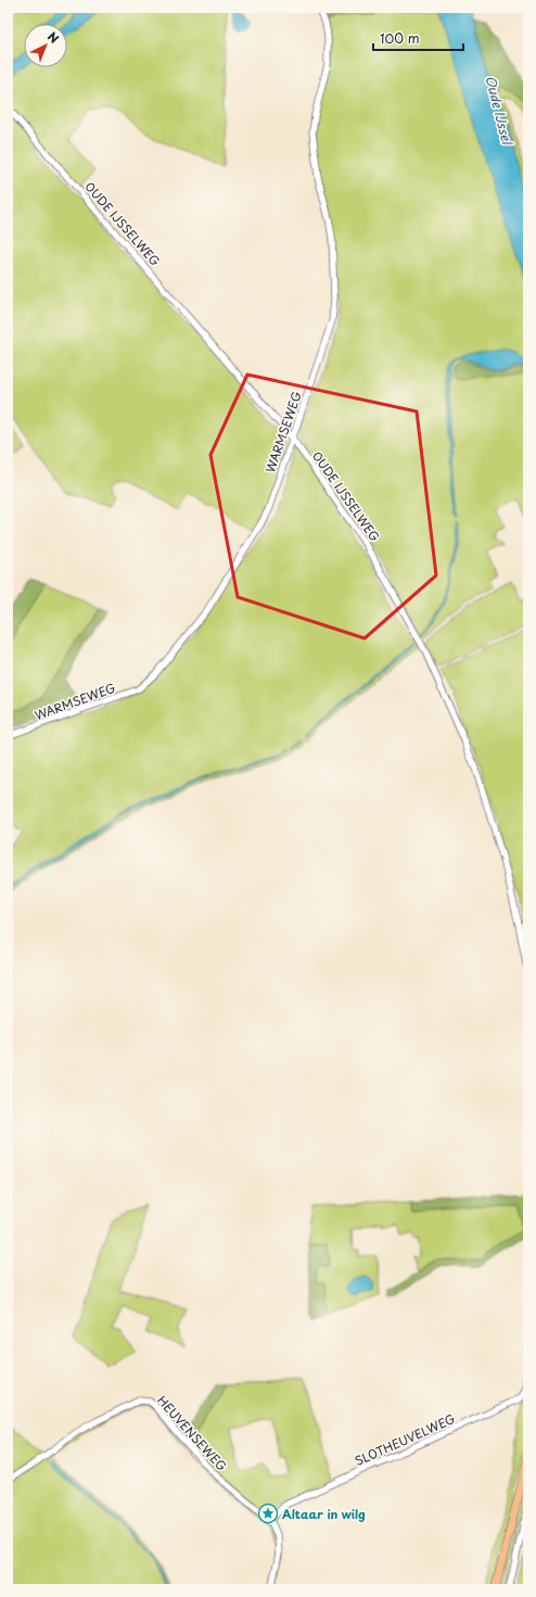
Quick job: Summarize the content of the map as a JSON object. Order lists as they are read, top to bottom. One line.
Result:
{"streets":{"street":["OUDE IJSSELWEG","WARMSEWEG","HEUVENSEWEG","SLOTHEUVELWEG"]},"crossings":[["OUDE IJSSELWEG","WARMSEWEG"],["HEUVENSEWEG","SLOTHEUVELWEG"]],"water":["Oude IJssel"],"places":{"place":["Altaar in wilg"]},"scale_bar":"100 m","north":"top right"}
